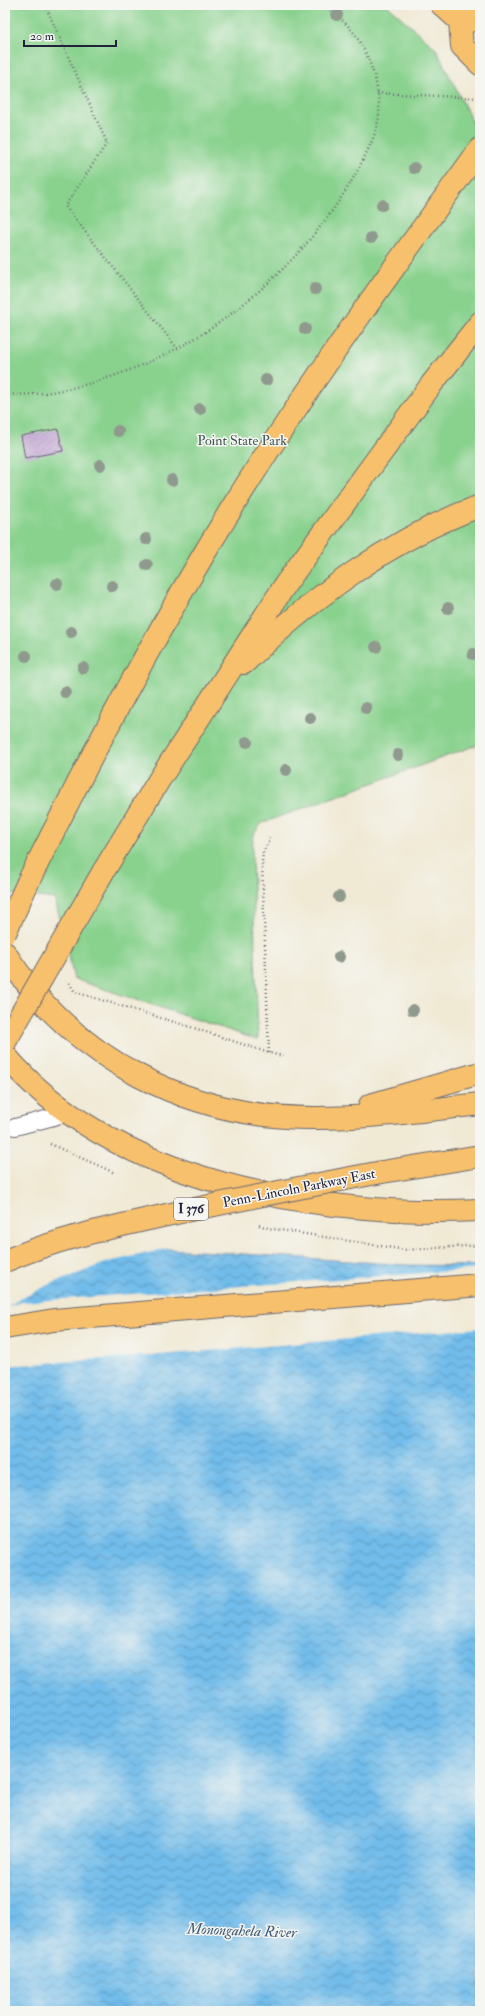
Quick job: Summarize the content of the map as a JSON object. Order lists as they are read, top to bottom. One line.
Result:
{"streets":{"main road":["Penn-Lincoln Parkway East","I 376"]},"water":["Monongahela River"],"parks":["Point State Park"],"scale_bar":"20 m"}
